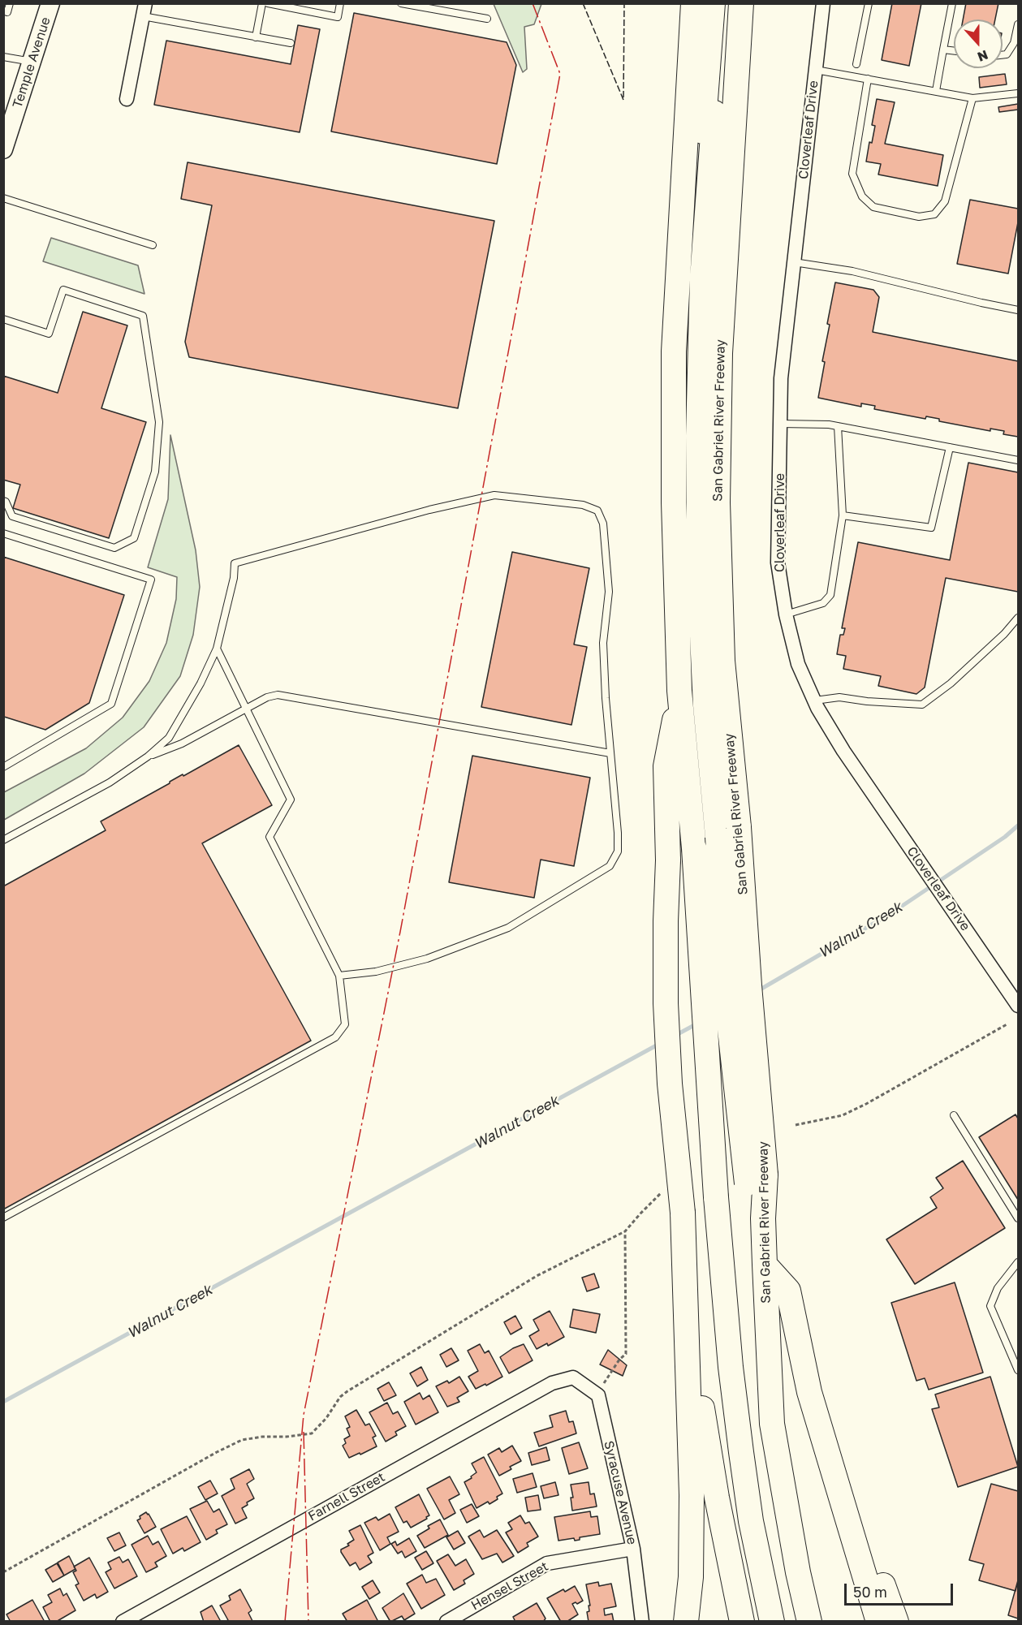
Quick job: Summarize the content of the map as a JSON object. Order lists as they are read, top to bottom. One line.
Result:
{"streets":{"highway":["San Gabriel River Freeway"],"main road":["Temple Avenue"],"street":["Cloverleaf Drive","Syracuse Avenue","Farnell Street","Hensel Street"]},"crossings":[["Syracuse Avenue","Farnell Street"],["Syracuse Avenue","Hensel Street"]],"water":["Walnut Creek"],"scale_bar":"50 m","north":"bottom"}
